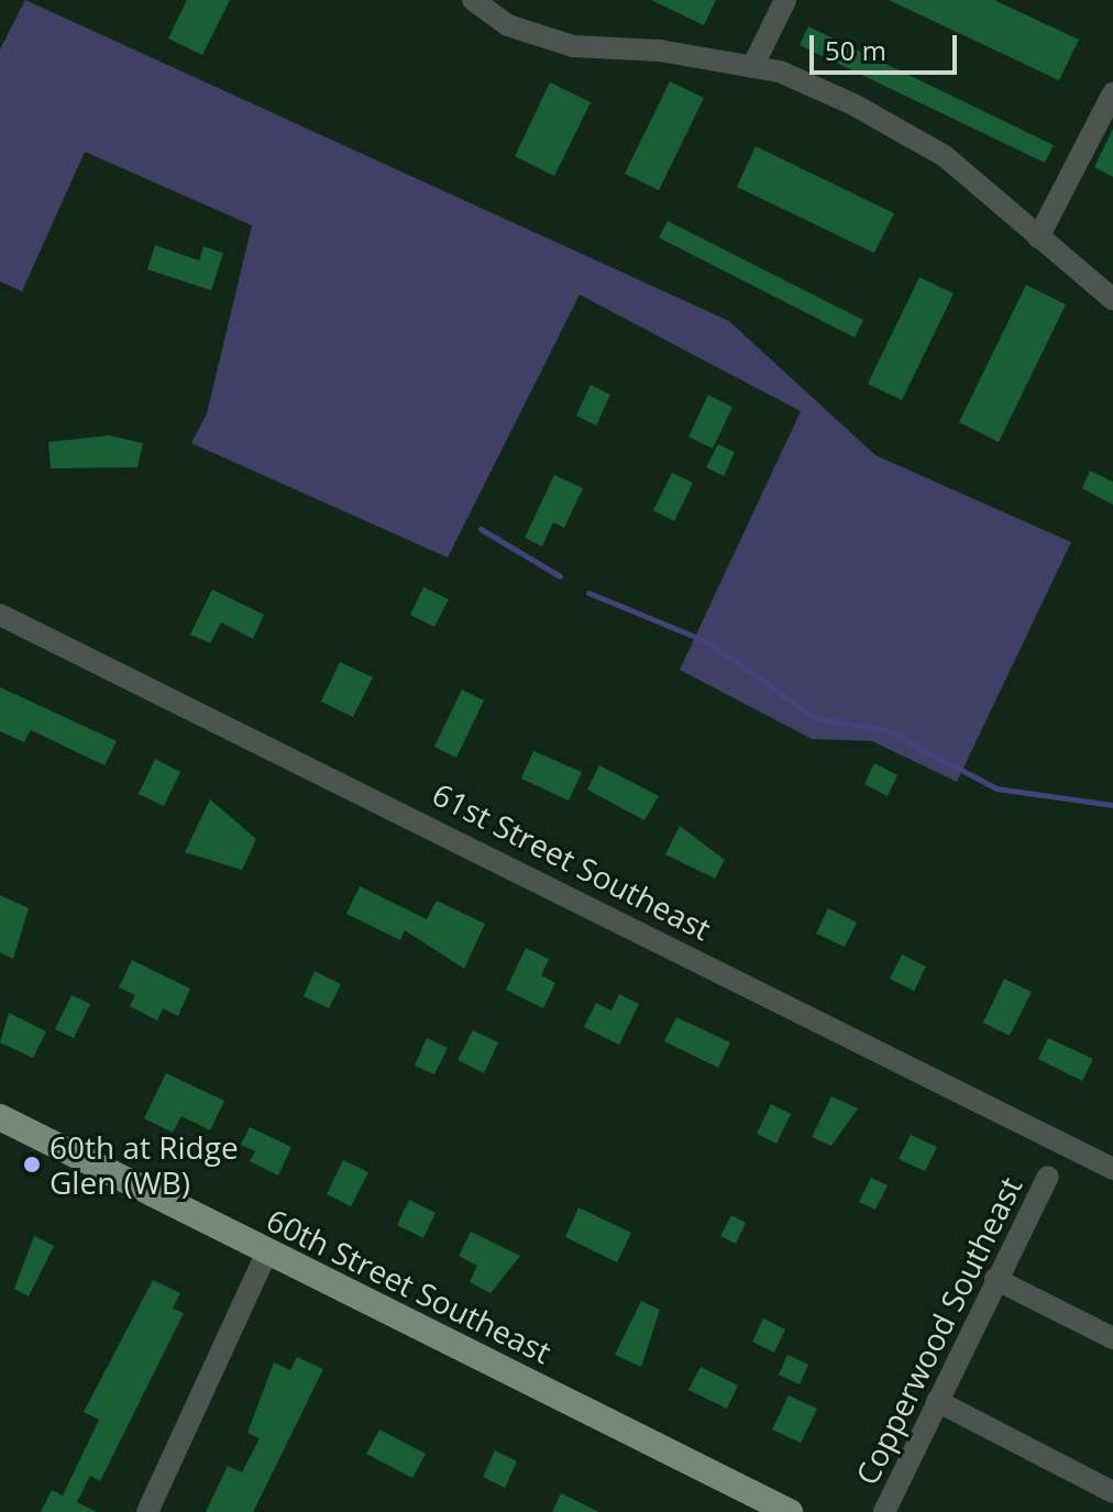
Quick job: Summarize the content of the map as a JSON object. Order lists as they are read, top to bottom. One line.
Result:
{"streets":{"main road":["60th Street Southeast"],"street":["61st Street Southeast","Copperwood Southeast"]},"places":["60th at Ridge Glen (WB)"],"scale_bar":"50 m"}
